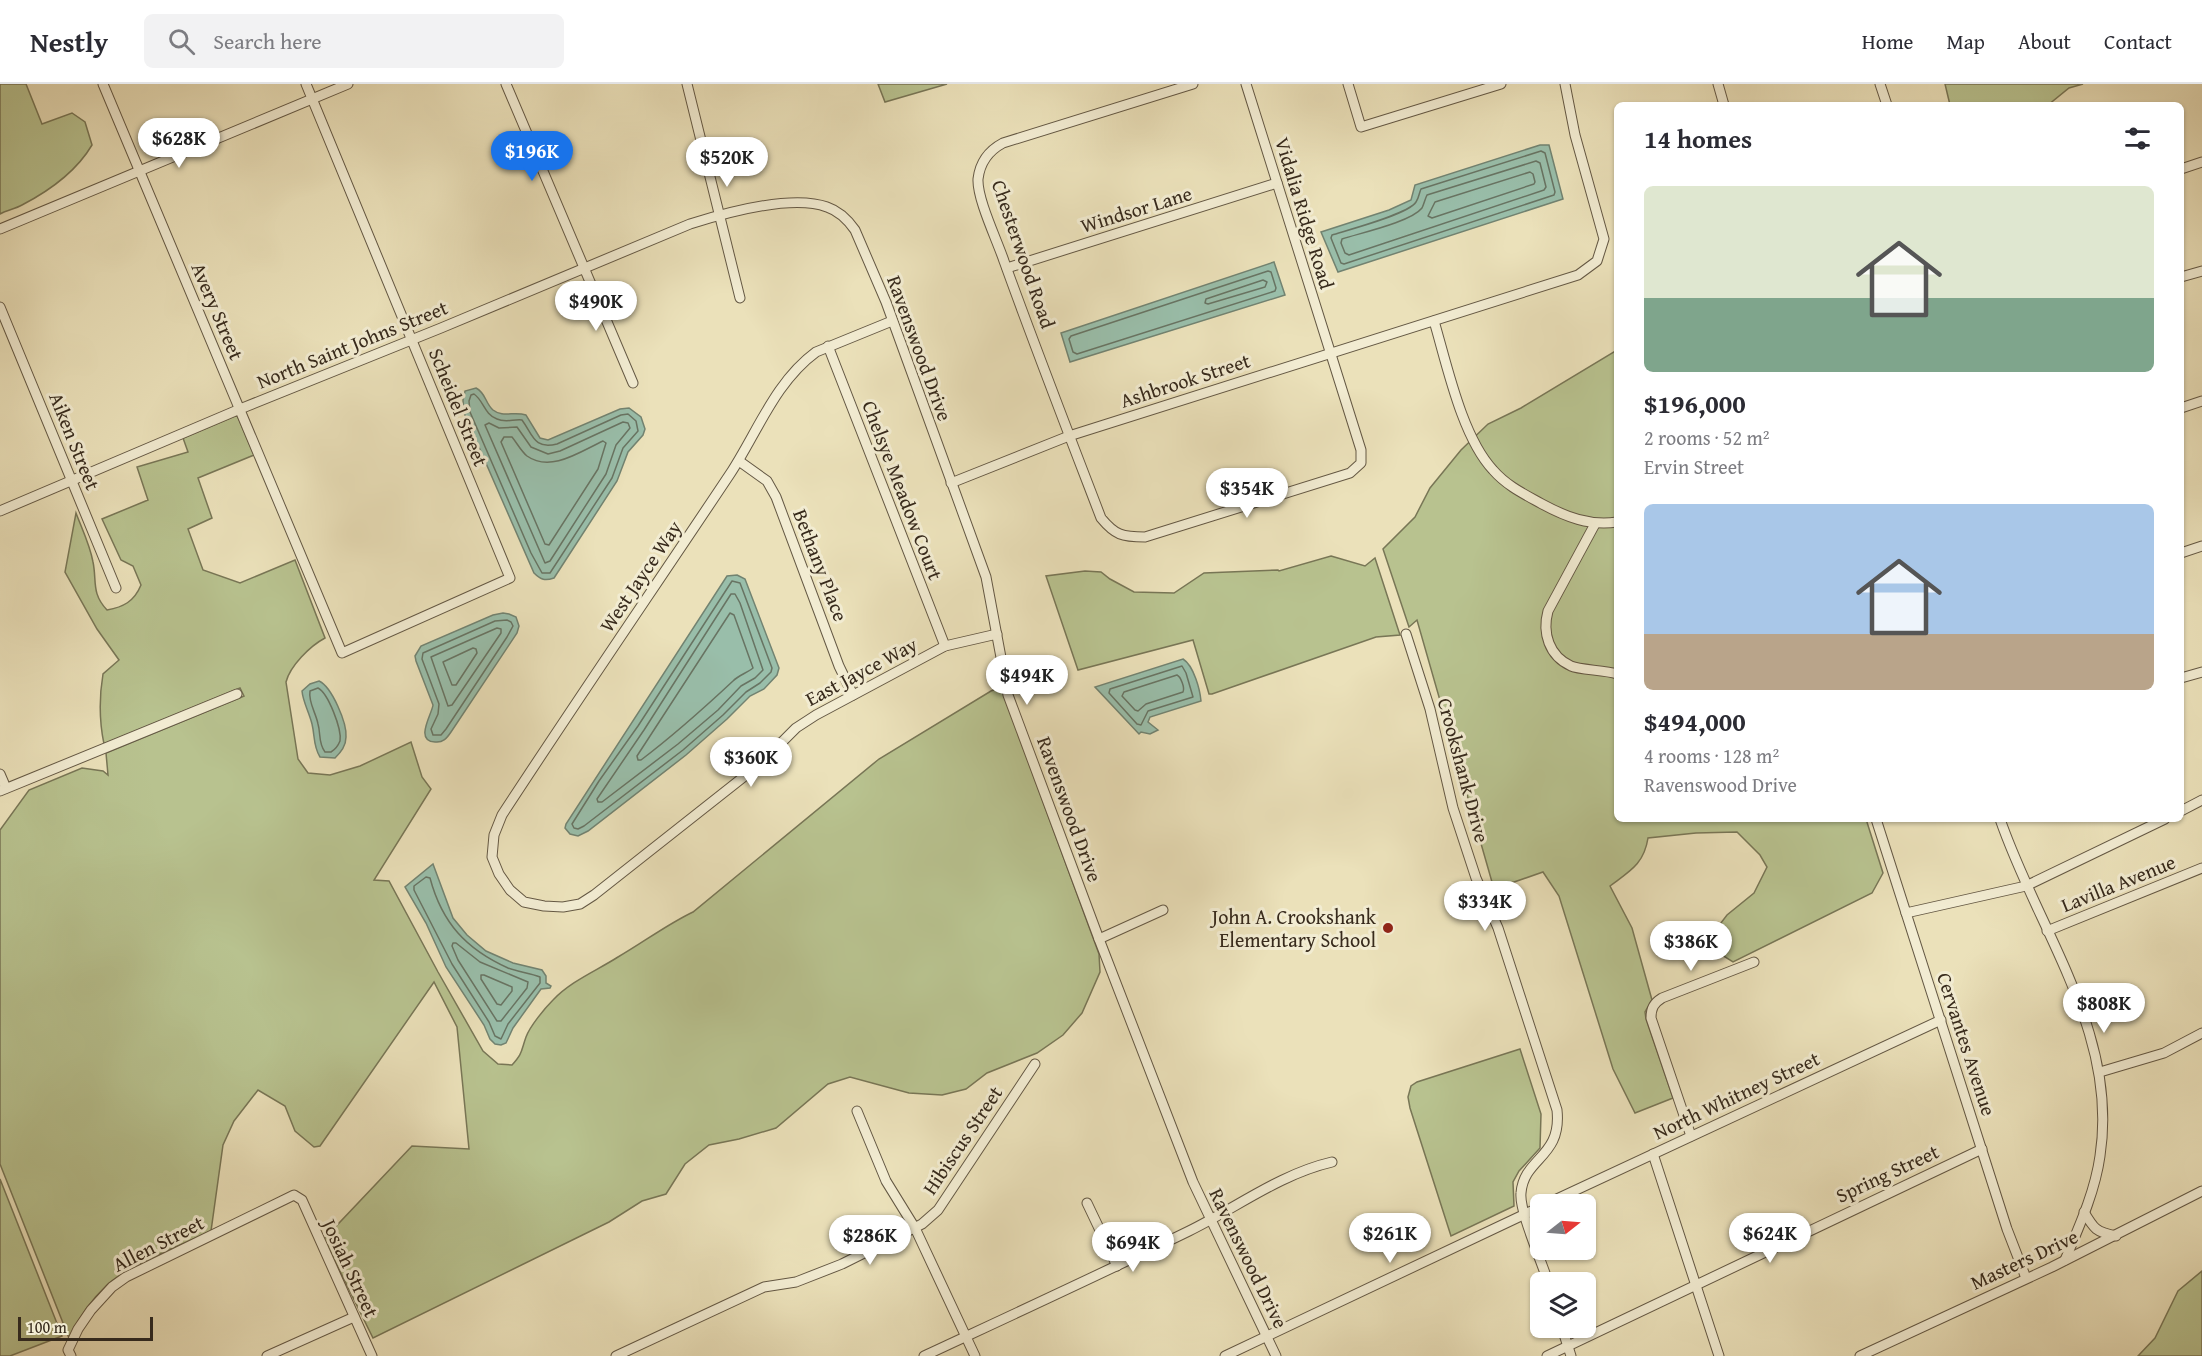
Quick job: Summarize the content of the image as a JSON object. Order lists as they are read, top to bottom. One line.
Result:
{"streets":{"street":["Windsor Lane","Vidalia Ridge Road","Chesterwood Road","Avery Street","North Saint Johns Street","Ravenswood Drive","Ashbrook Street","Scheidel Street","Aiken Street","Chelsye Meadow Court","Bethany Place","West Jayce Way","East Jayce Way","Crookshank Drive","Lavilla Avenue","Cervantes Avenue","North Whitney Street","Hibiscus Street","Spring Street","Allen Street","Masters Drive","Josiah Street"]},"crossings":[["Windsor Lane","Vidalia Ridge Road"],["Windsor Lane","Chesterwood Road"],["Vidalia Ridge Road","Chesterwood Road"],["Vidalia Ridge Road","Ashbrook Street"],["Chesterwood Road","Ashbrook Street"],["Avery Street","North Saint Johns Street"],["Avery Street","Scheidel Street"],["North Saint Johns Street","Ravenswood Drive"],["North Saint Johns Street","Scheidel Street"],["North Saint Johns Street","Aiken Street"],["Ravenswood Drive","Ashbrook Street"],["Ravenswood Drive","West Jayce Way"],["Ravenswood Drive","East Jayce Way"],["Chelsye Meadow Court","West Jayce Way"],["Chelsye Meadow Court","East Jayce Way"],["Bethany Place","West Jayce Way"],["Bethany Place","East Jayce Way"],["West Jayce Way","East Jayce Way"],["Cervantes Avenue","North Whitney Street"],["Cervantes Avenue","Spring Street"],["Cervantes Avenue","Masters Drive"],["Allen Street","Josiah Street"]],"places":["John A. Crookshank Elementary School"],"scale_bar":"100 m","north":"right","page":{"header":"Nestly","search":"Search here","nav":["Home","Map","About","Contact"],"heading":"14 homes","price":["$628K","$196K","$520K","$490K","$354K","$494K","$360K","$334K","$386K","$808K","$261K","$624K","$286K","$694K"],"list":[{"name":"$196,000","note":"2 rooms · 52 m² · Ervin Street"},{"name":"$494,000","note":"4 rooms · 128 m² · Ravenswood Drive"}],"scale":"100 m"}}
